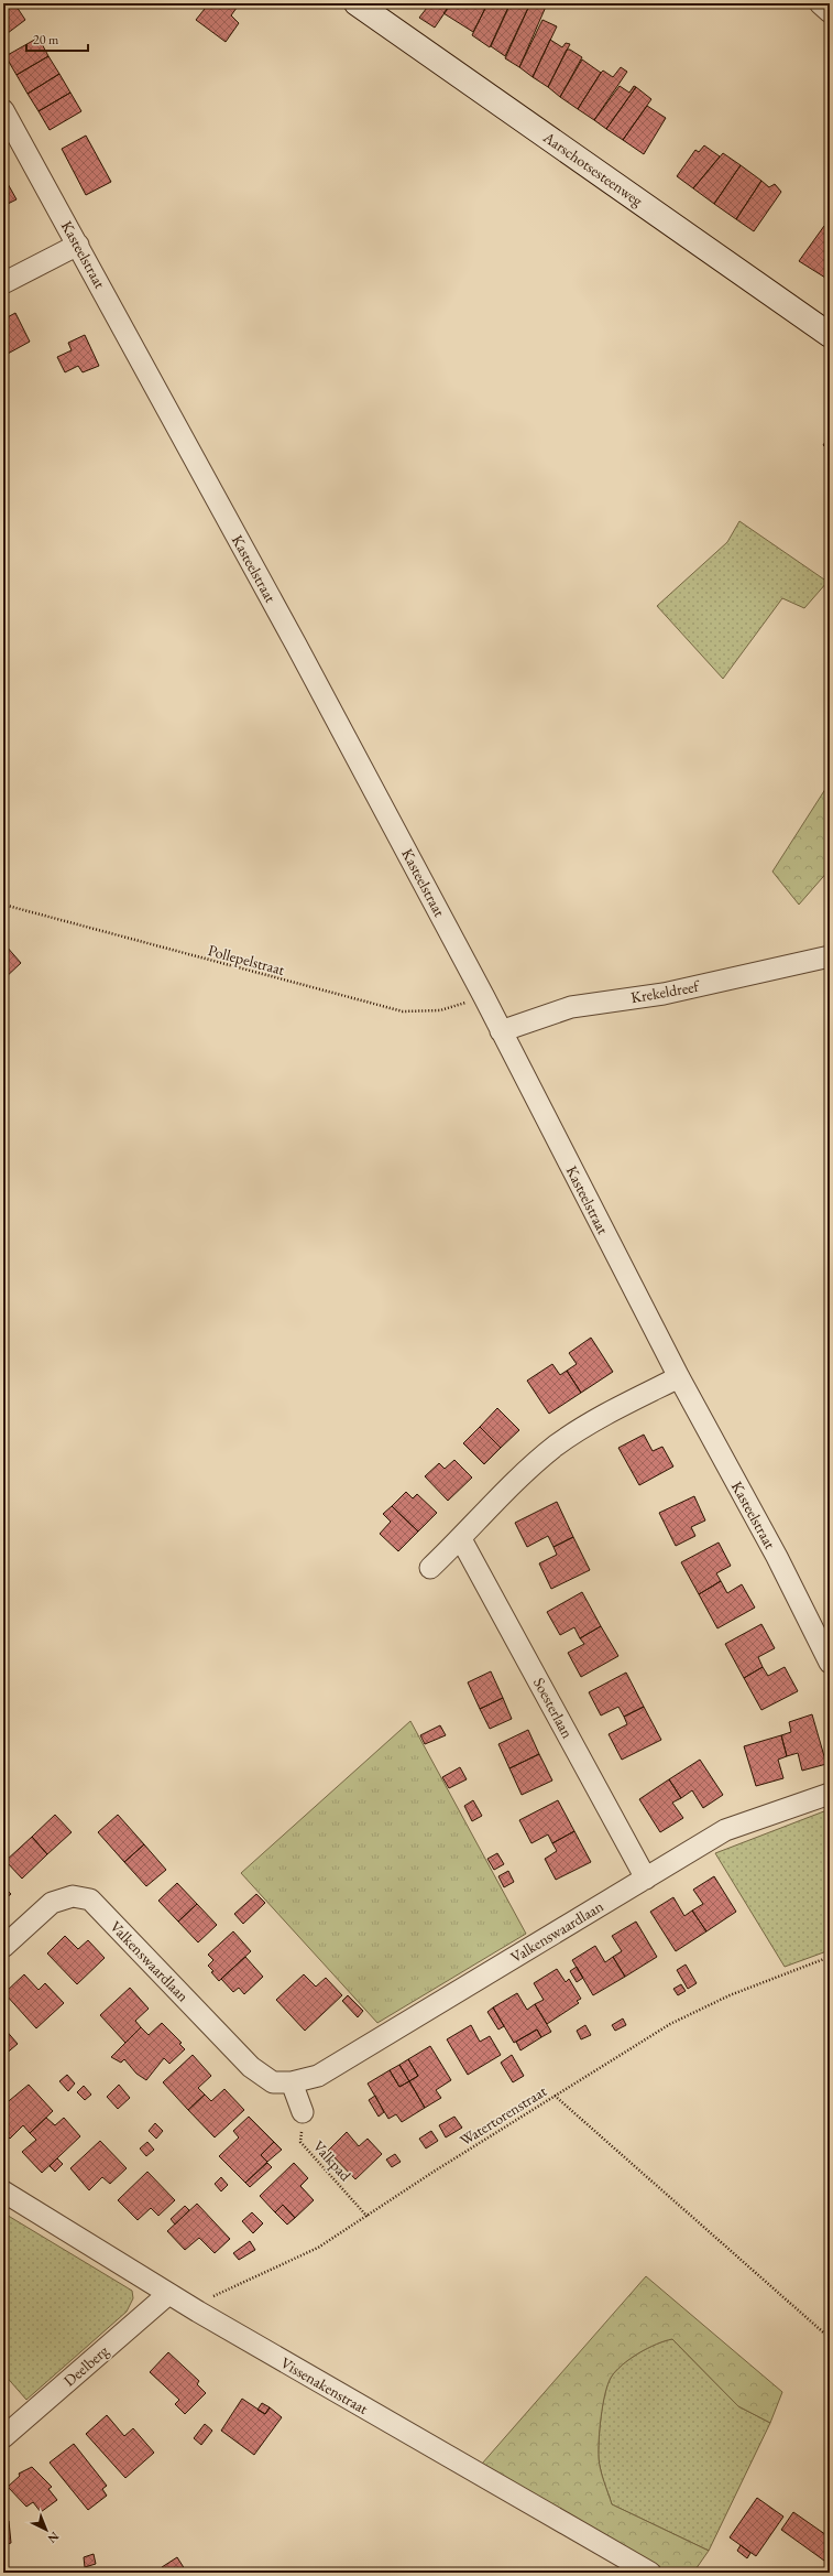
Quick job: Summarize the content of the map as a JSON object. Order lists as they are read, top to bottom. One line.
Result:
{"streets":{"main road":["Aarschotsesteenweg"],"street":["Kasteelstraat","Krekeldreef","Soesterlaan","Valkenswaardlaan","Deelberg","Vissenakenstraat"],"path":["Pollepelstraat","Watertorenstraat","Valkpad"]},"crossings":[["Kasteelstraat","Pollepelstraat"],["Kasteelstraat","Krekeldreef"],["Soesterlaan","Valkenswaardlaan"],["Watertorenstraat","Valkpad"],["Watertorenstraat","Vissenakenstraat"],["Deelberg","Vissenakenstraat"]],"scale_bar":"20 m","north":"bottom right"}
